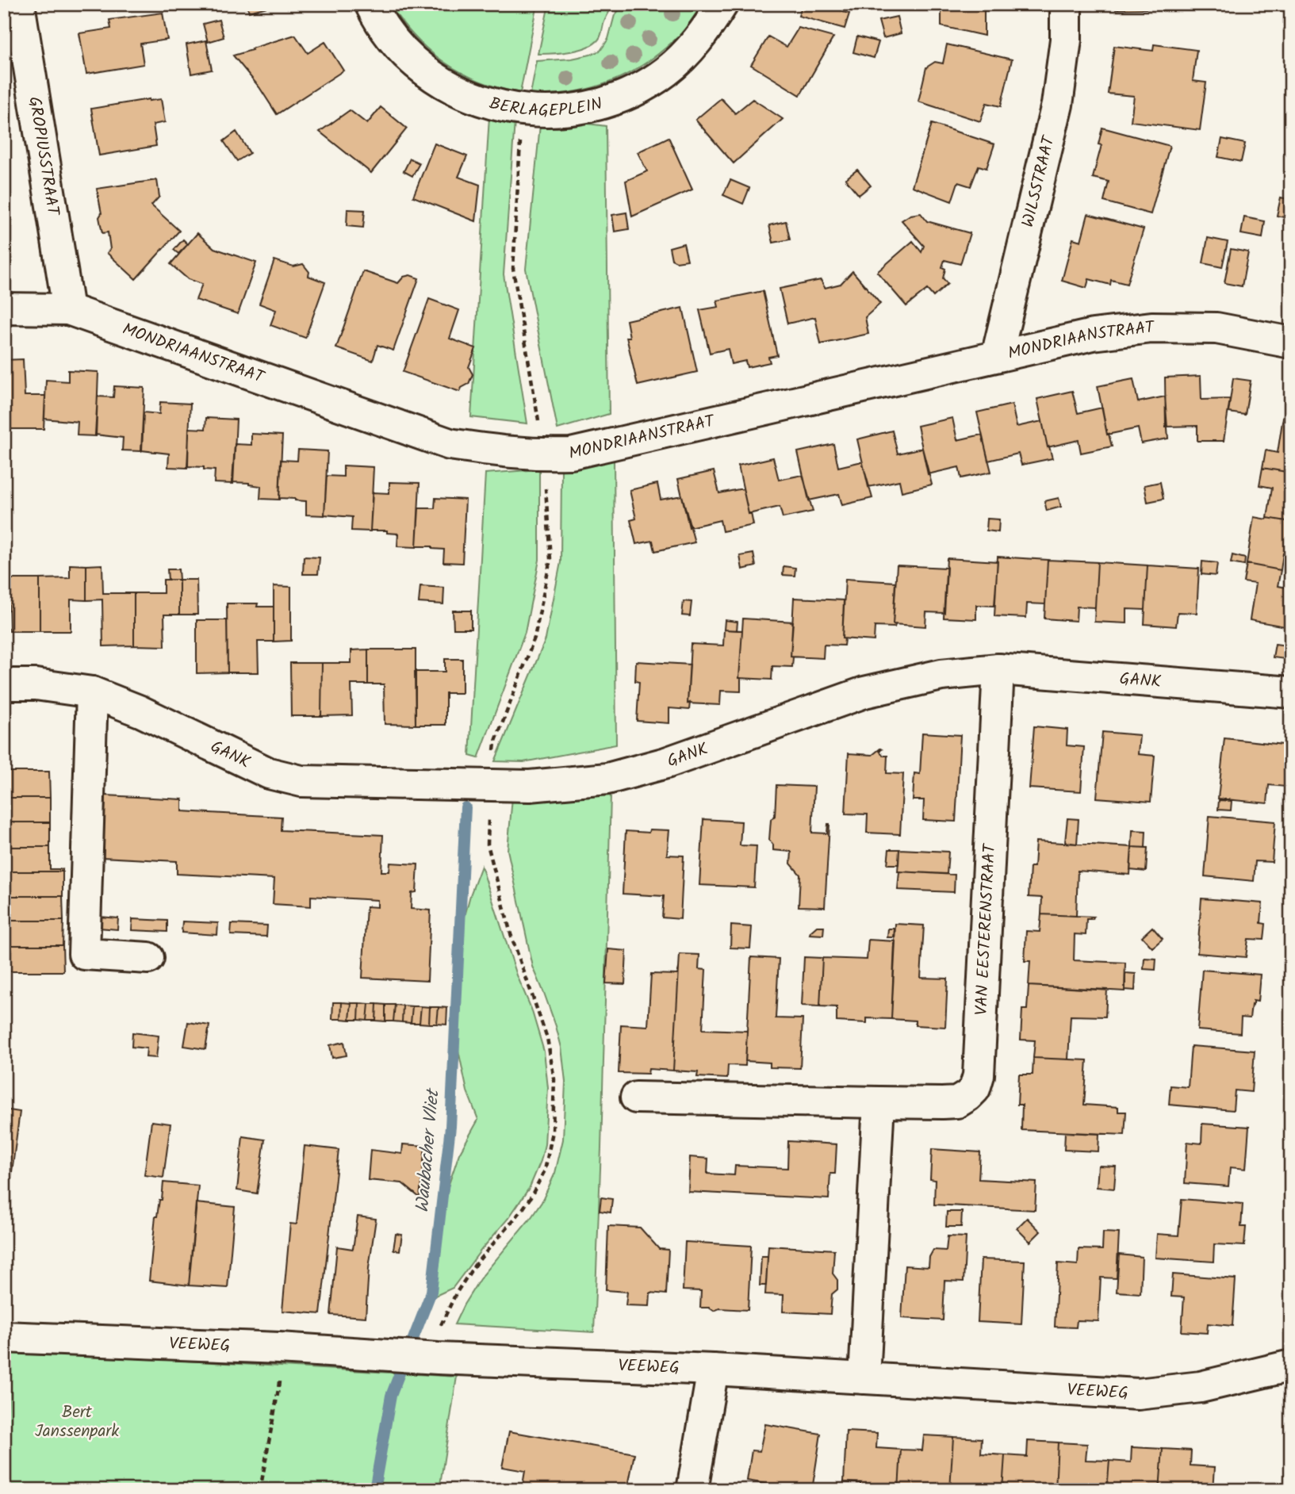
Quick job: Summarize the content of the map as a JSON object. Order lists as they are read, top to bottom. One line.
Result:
{"streets":{"street":["BERLAGEPLEIN","GROPIUSSTRAAT","WILSSTRAAT","MONDRIAANSTRAAT","GANK","VAN EESTERENSTRAAT","VEEWEG"]},"crossings":[["GROPIUSSTRAAT","MONDRIAANSTRAAT"],["WILSSTRAAT","MONDRIAANSTRAAT"],["GANK","VAN EESTERENSTRAAT"]],"water":["Waubacher Vliet"],"parks":["Bert Janssenpark"]}
